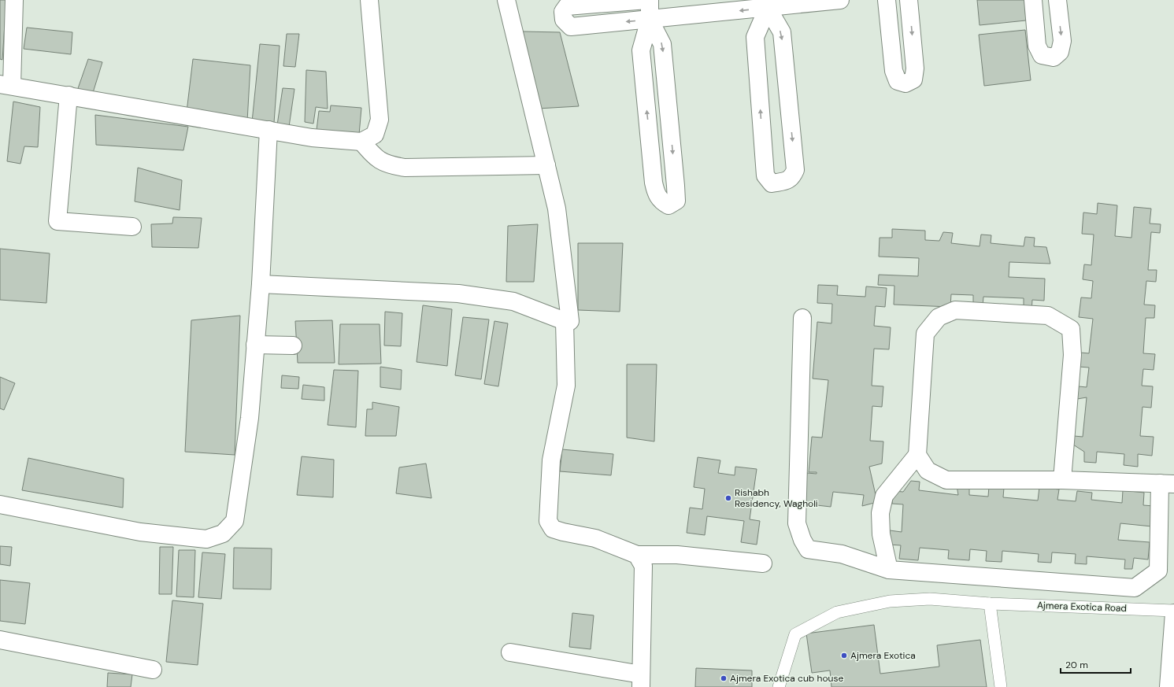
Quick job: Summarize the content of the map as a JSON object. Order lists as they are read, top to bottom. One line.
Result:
{"streets":{"lane":["Ajmera Exotica Road"]},"places":["Rishabh Residency, Wagholi","Ajmera Exotica","Ajmera Exotica cub house"],"scale_bar":"20 m"}
